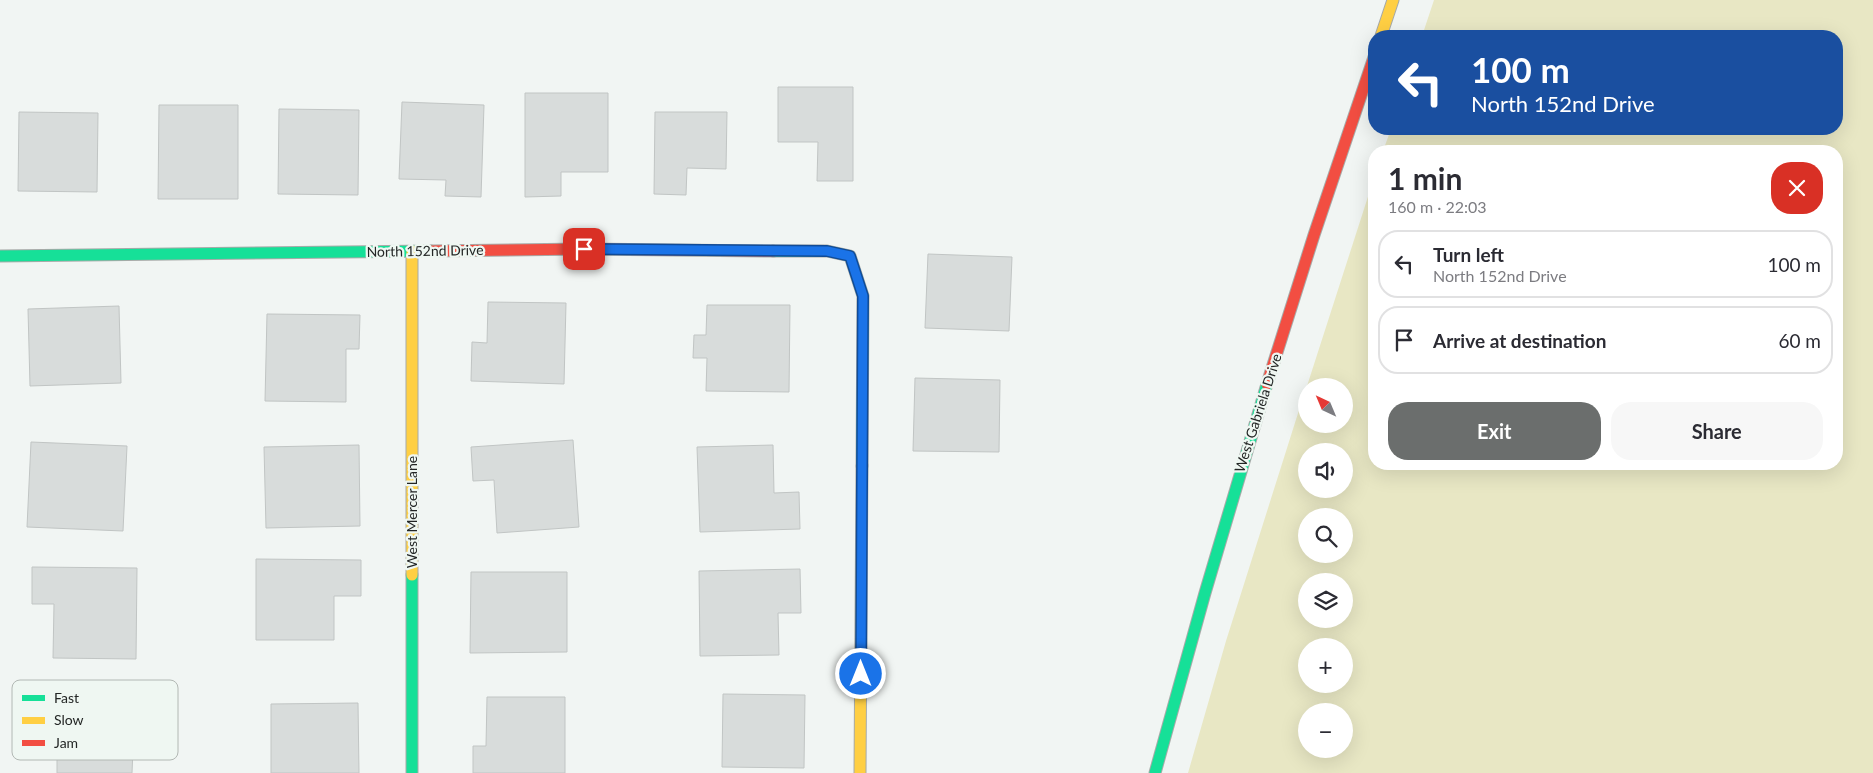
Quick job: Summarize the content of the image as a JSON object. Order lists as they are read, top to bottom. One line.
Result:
{"streets":{"street":["North 152nd Drive","West Gabriela Drive","West Mercer Lane"]},"crossings":[["North 152nd Drive","West Mercer Lane"]],"legend":["Fast","Slow","Jam"],"north":"top left","page":{"turn":["100 m","North 152nd Drive"],"heading":["1 min","160 m · 22:03"],"list":[{"name":"Turn left","note":"North 152nd Drive","value":"100 m"},{"name":"Arrive at destination","value":"60 m"}],"map_buttons":["+","−"],"buttons":["Exit","Share"]}}
